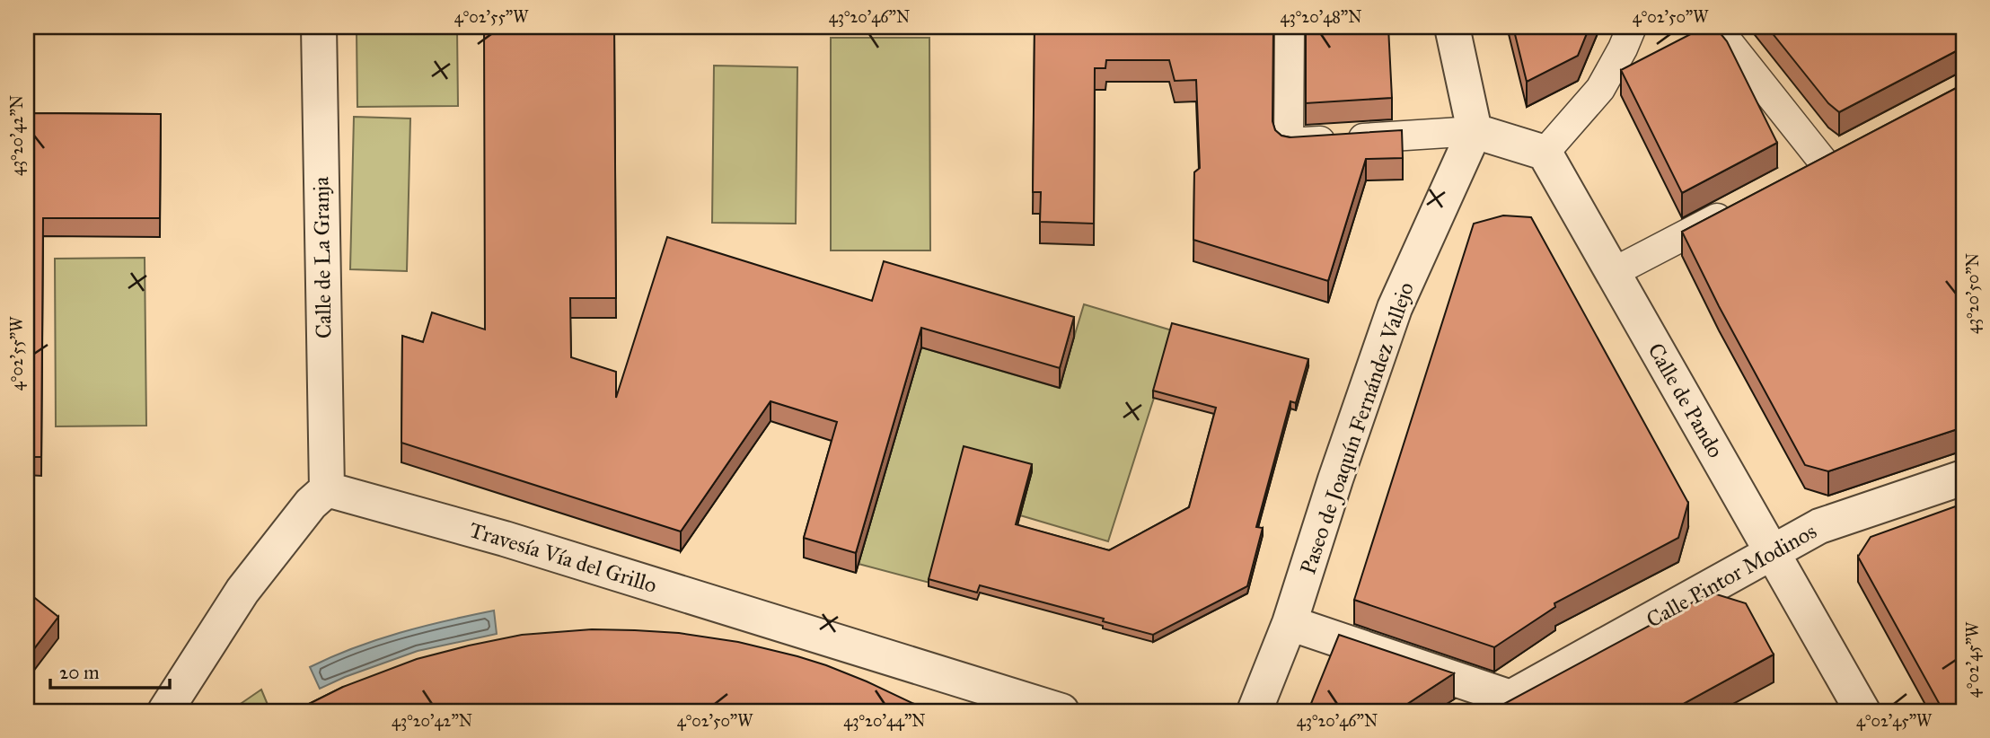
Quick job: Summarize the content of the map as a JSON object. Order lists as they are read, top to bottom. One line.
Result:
{"streets":{"street":["Calle de La Granja","Calle de Pando","Paseo de Joaquín Fernández Vallejo","Travesía Vía del Grillo","Calle Pintor Modinos"]},"crossings":[["Calle de La Granja","Travesía Vía del Grillo"],["Calle de Pando","Calle Pintor Modinos"],["Paseo de Joaquín Fernández Vallejo","Calle Pintor Modinos"]],"scale_bar":"20 m","coordinates":["4°02'55\"W","43°20'46\"N","43°20'48\"N","4°02'50\"W","43°20'42\"N","43°20'50\"N","4°02'45\"W","43°20'44\"N"]}
